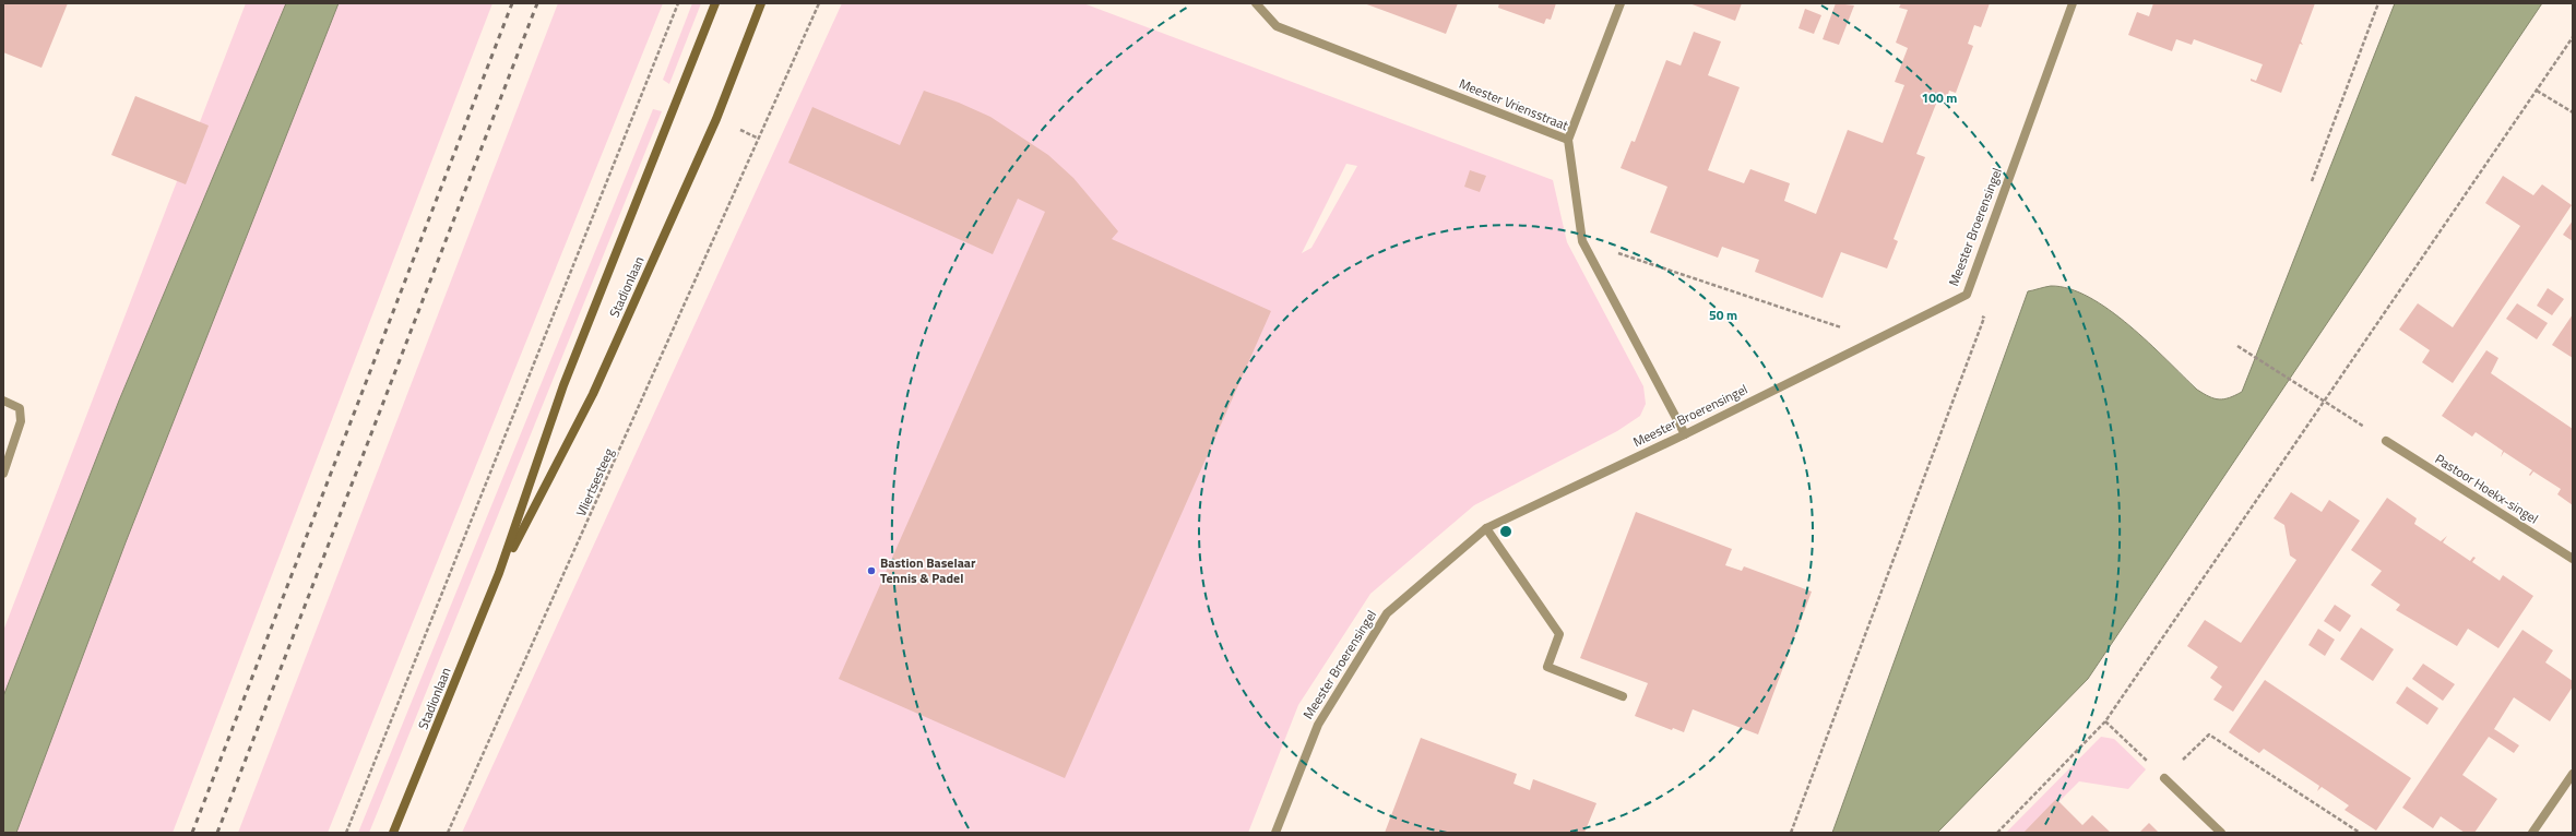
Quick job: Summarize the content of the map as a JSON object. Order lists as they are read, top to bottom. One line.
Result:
{"streets":{"main road":["Stadionlaan"],"street":["Meester Vriensstraat","Meester Broerensingel","Pastoor Hoekx-singel"],"path":["Vliertsesteeg"]},"crossings":[["Meester Vriensstraat","Meester Broerensingel"]],"places":["Bastion Baselaar Tennis & Padel"],"rings":["100 m","50 m"]}
